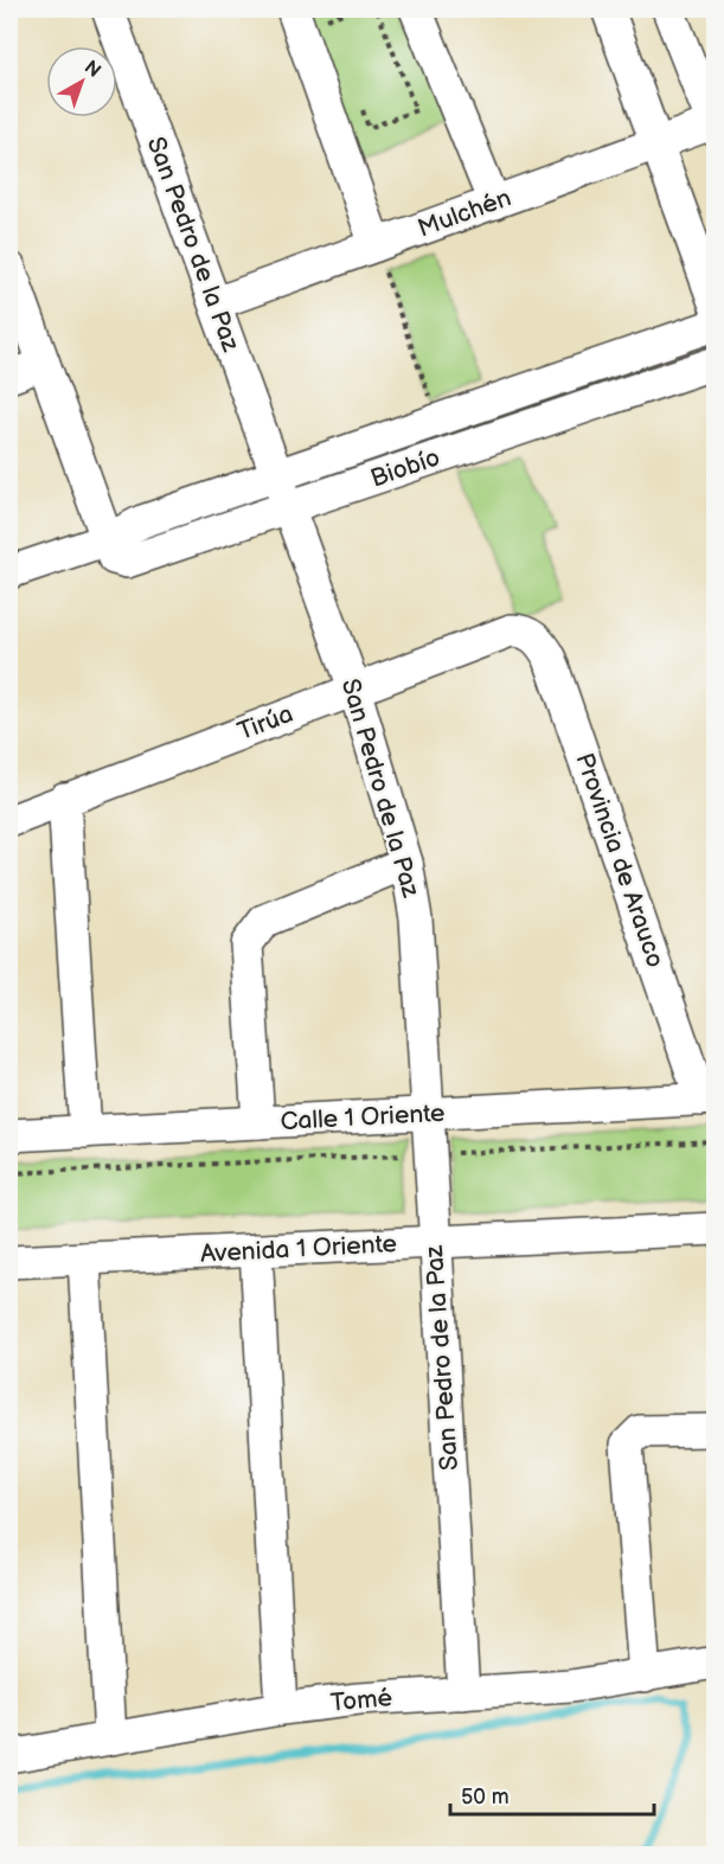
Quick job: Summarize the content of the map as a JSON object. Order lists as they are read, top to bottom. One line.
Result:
{"streets":{"street":["Mulchén","San Pedro de la Paz","Biobío","Tirúa","Provincia de Arauco","Calle 1 Oriente","Avenida 1 Oriente","Tomé"]},"crossings":[["Mulchén","San Pedro de la Paz"],["San Pedro de la Paz","Biobío"],["San Pedro de la Paz","Tirúa"],["San Pedro de la Paz","Calle 1 Oriente"],["San Pedro de la Paz","Avenida 1 Oriente"],["San Pedro de la Paz","Tomé"],["Tirúa","Provincia de Arauco"],["Provincia de Arauco","Calle 1 Oriente"]],"scale_bar":"50 m","north":"top right"}
